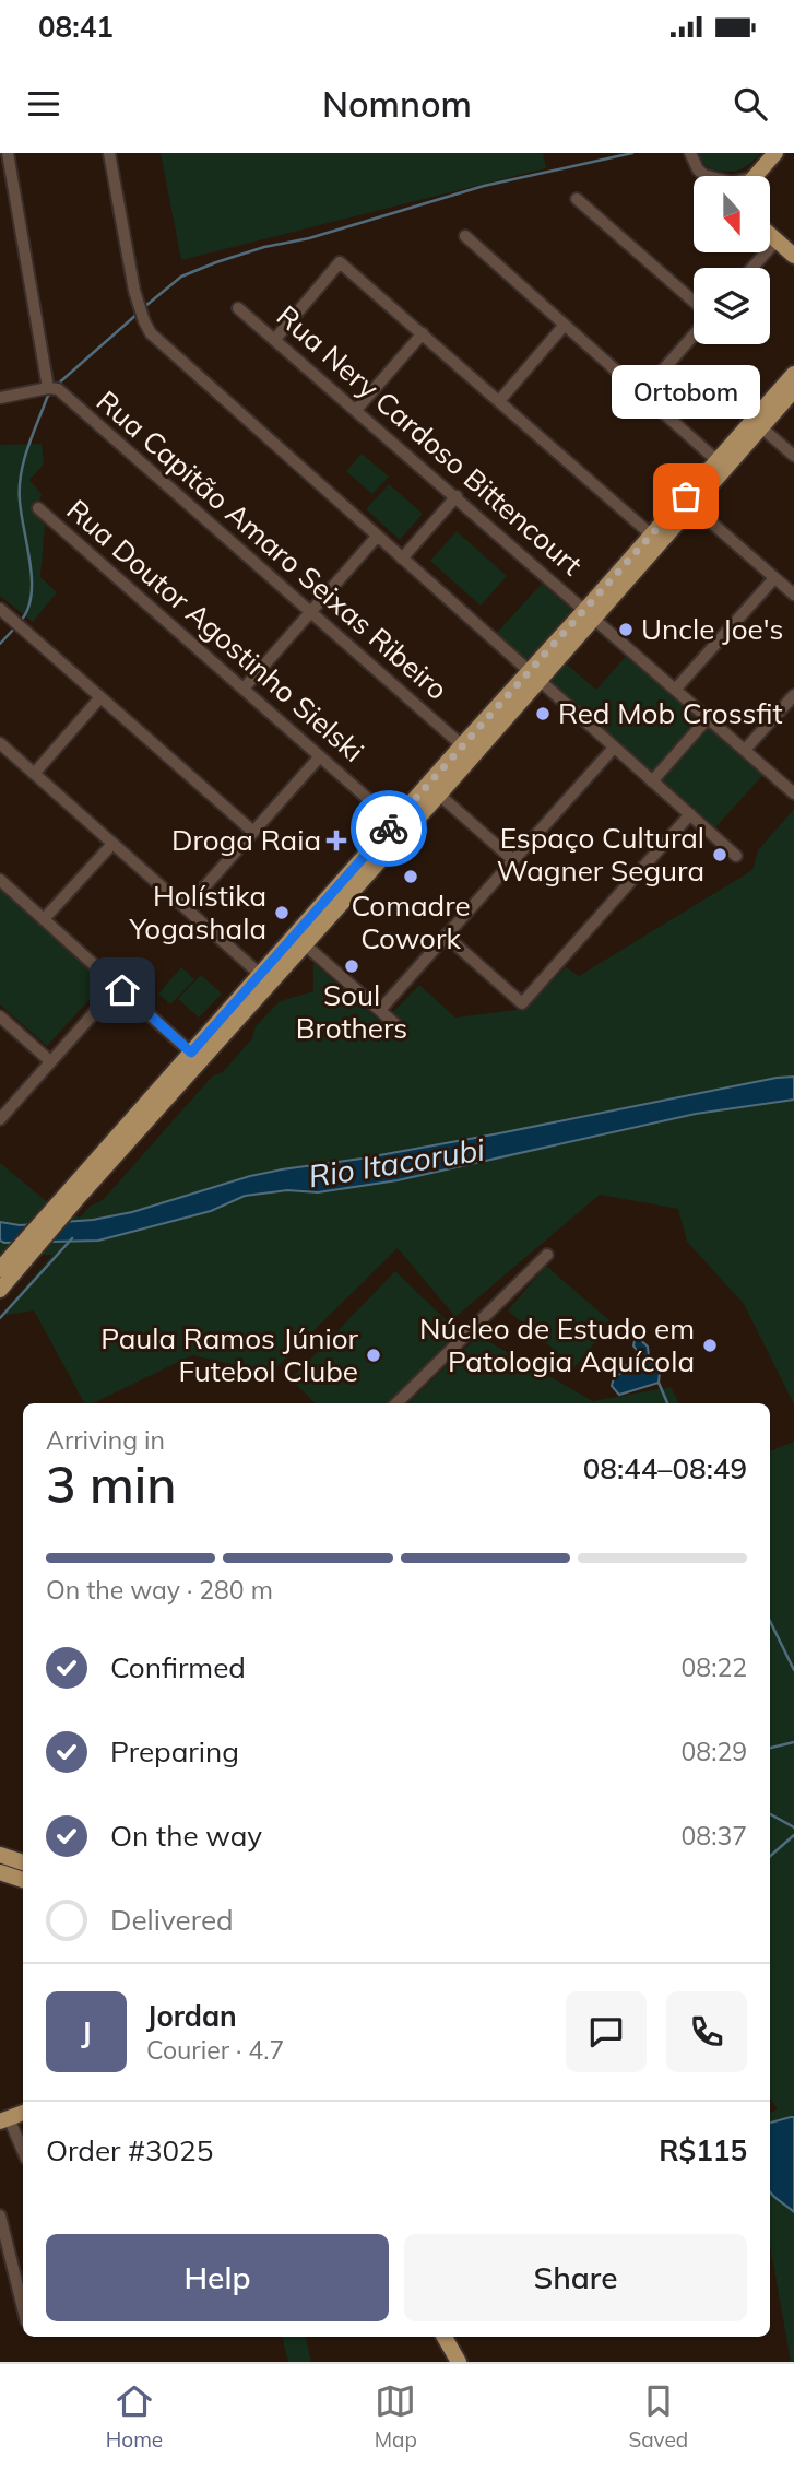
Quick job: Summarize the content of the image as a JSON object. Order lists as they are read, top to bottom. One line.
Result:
{"streets":{"street":["Rua Nery Cardoso Bittencourt","Rua Capitão Amaro Seixas Ribeiro","Rua Doutor Agostinho Sielski"]},"water":["Rio Itacorubi"],"places":{"other":["Ortobom","Uncle Joe's","Red Mob Crossfit","Espaço Cultural Wagner Segura","Comadre Cowork","Holístika Yogashala","Soul Brothers","Núcleo de Estudo em Patologia Aquícola","Paula Ramos Júnior Futebol Clube"],"health":["Droga Raia"]},"north":"bottom","page":{"status":"08:41","header":"Nomnom","bubble":"Ortobom","heading":["3 min","Arriving in","08:44–08:49"],"panel":["Jordan","Courier · 4.7","Order #3025","R$115"],"bar":"On the way · 280 m","list":[["Confirmed","08:22"],["Preparing","08:29"],["On the way","08:37"],"Delivered"],"round":"J","buttons":["Help","Share"],"tabs":["Home","Map","Saved"]}}
